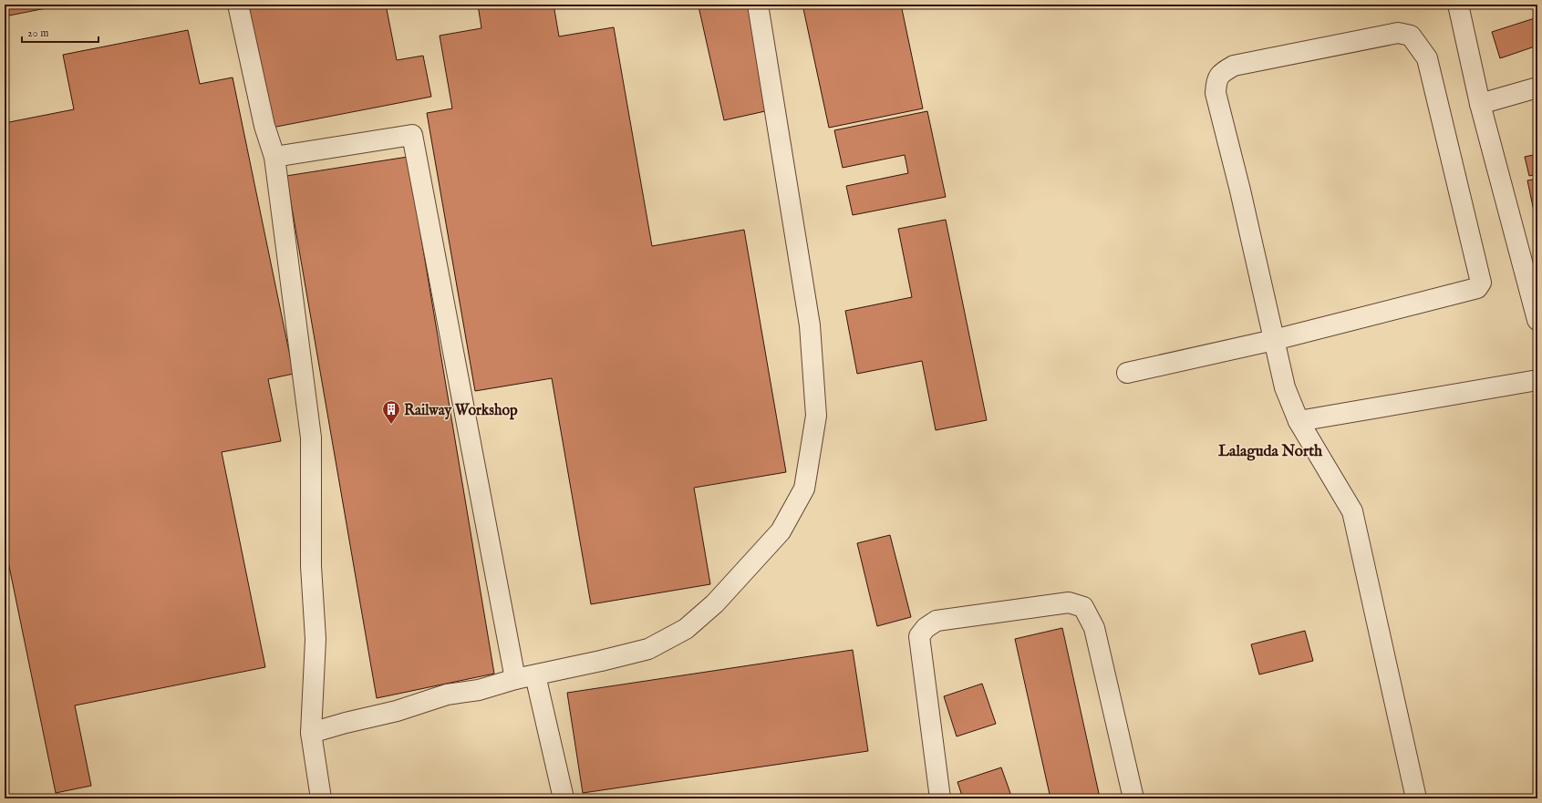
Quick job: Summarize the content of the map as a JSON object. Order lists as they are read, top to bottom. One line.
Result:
{"districts":["Lalaguda North"],"places":{"building":["Railway Workshop"]},"scale_bar":"20 m"}
